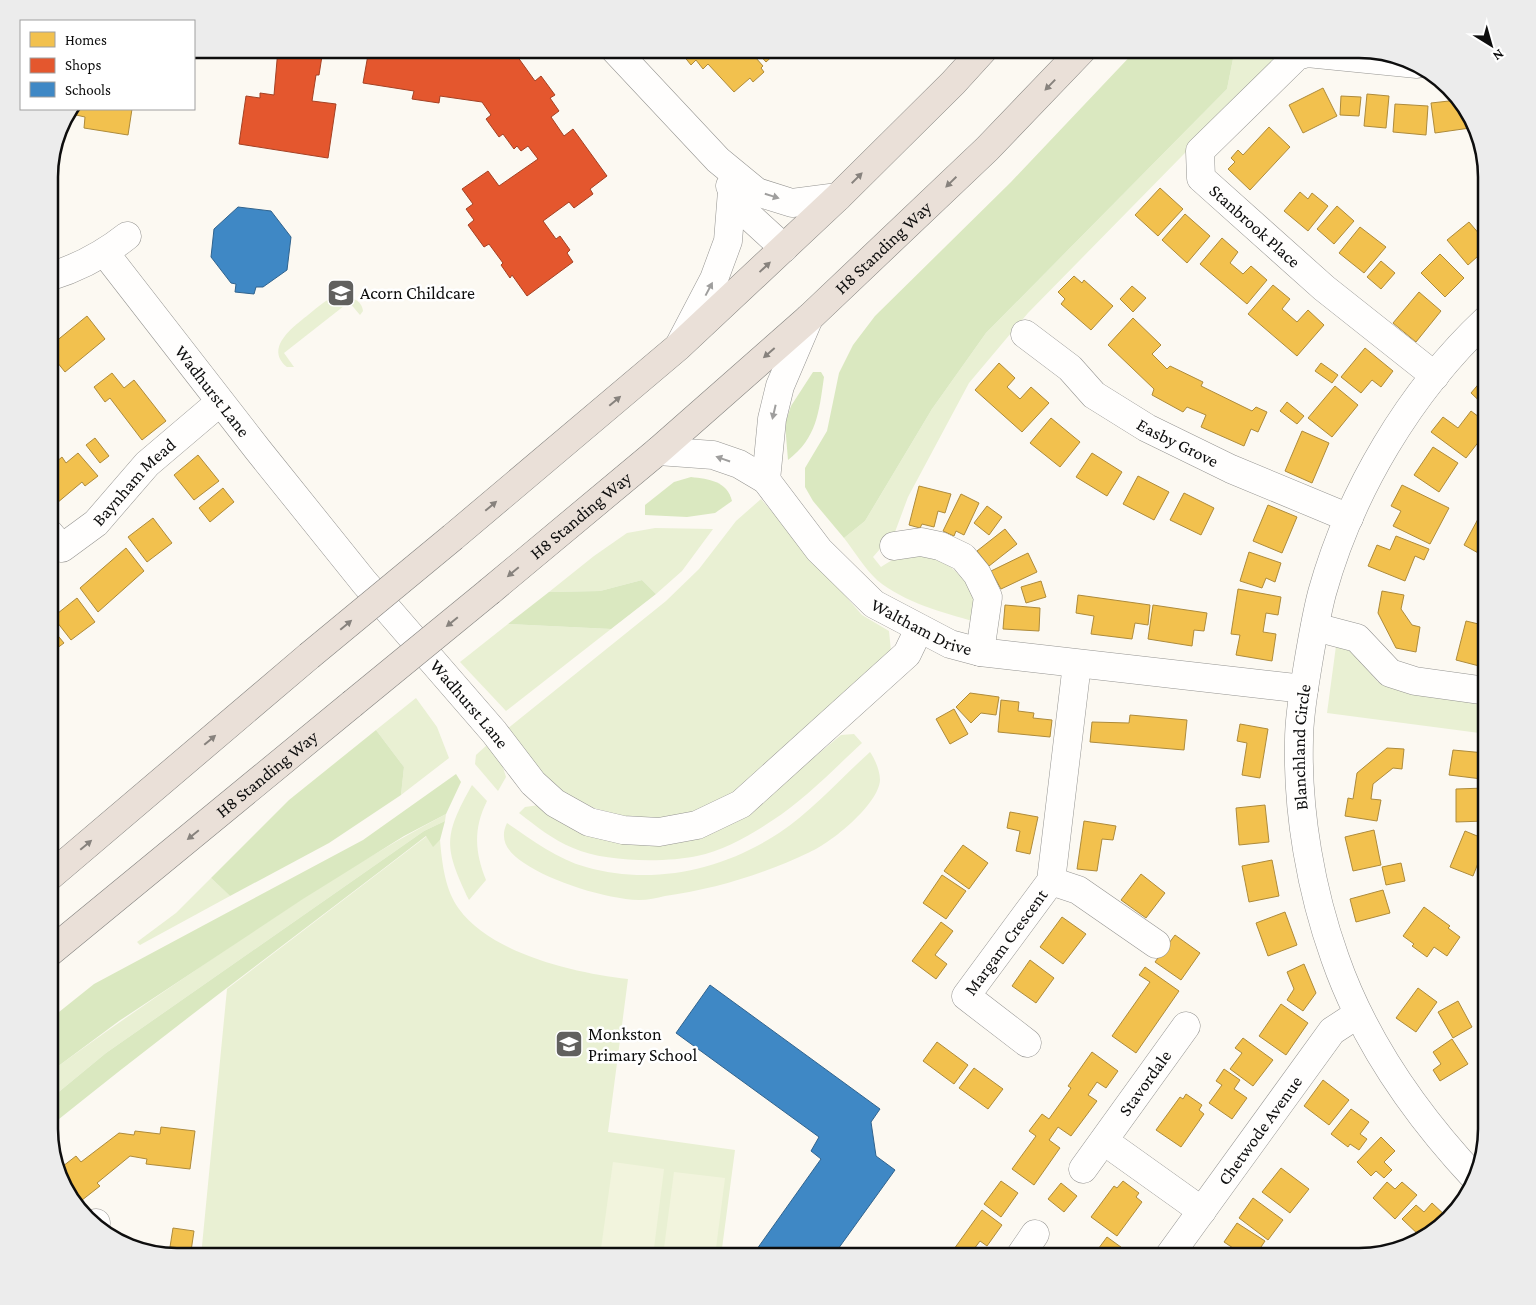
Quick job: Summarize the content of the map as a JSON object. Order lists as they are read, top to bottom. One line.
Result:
{"streets":{"highway":["H8 Standing Way"],"street":["Stanbrook Place","Wadhurst Lane","Easby Grove","Baynham Mead","Waltham Drive","Blanchland Circle","Margam Crescent","Stavordale","Chetwode Avenue"]},"crossings":[["Stanbrook Place","Blanchland Circle"],["Wadhurst Lane","Baynham Mead"],["Wadhurst Lane","Waltham Drive"],["Easby Grove","Blanchland Circle"],["Waltham Drive","Blanchland Circle"],["Waltham Drive","Margam Crescent"],["Blanchland Circle","Chetwode Avenue"]],"places":{"school or university":["Acorn Childcare","Monkston Primary School"]},"legend":["Homes","Shops","Schools"],"north":"bottom right"}
